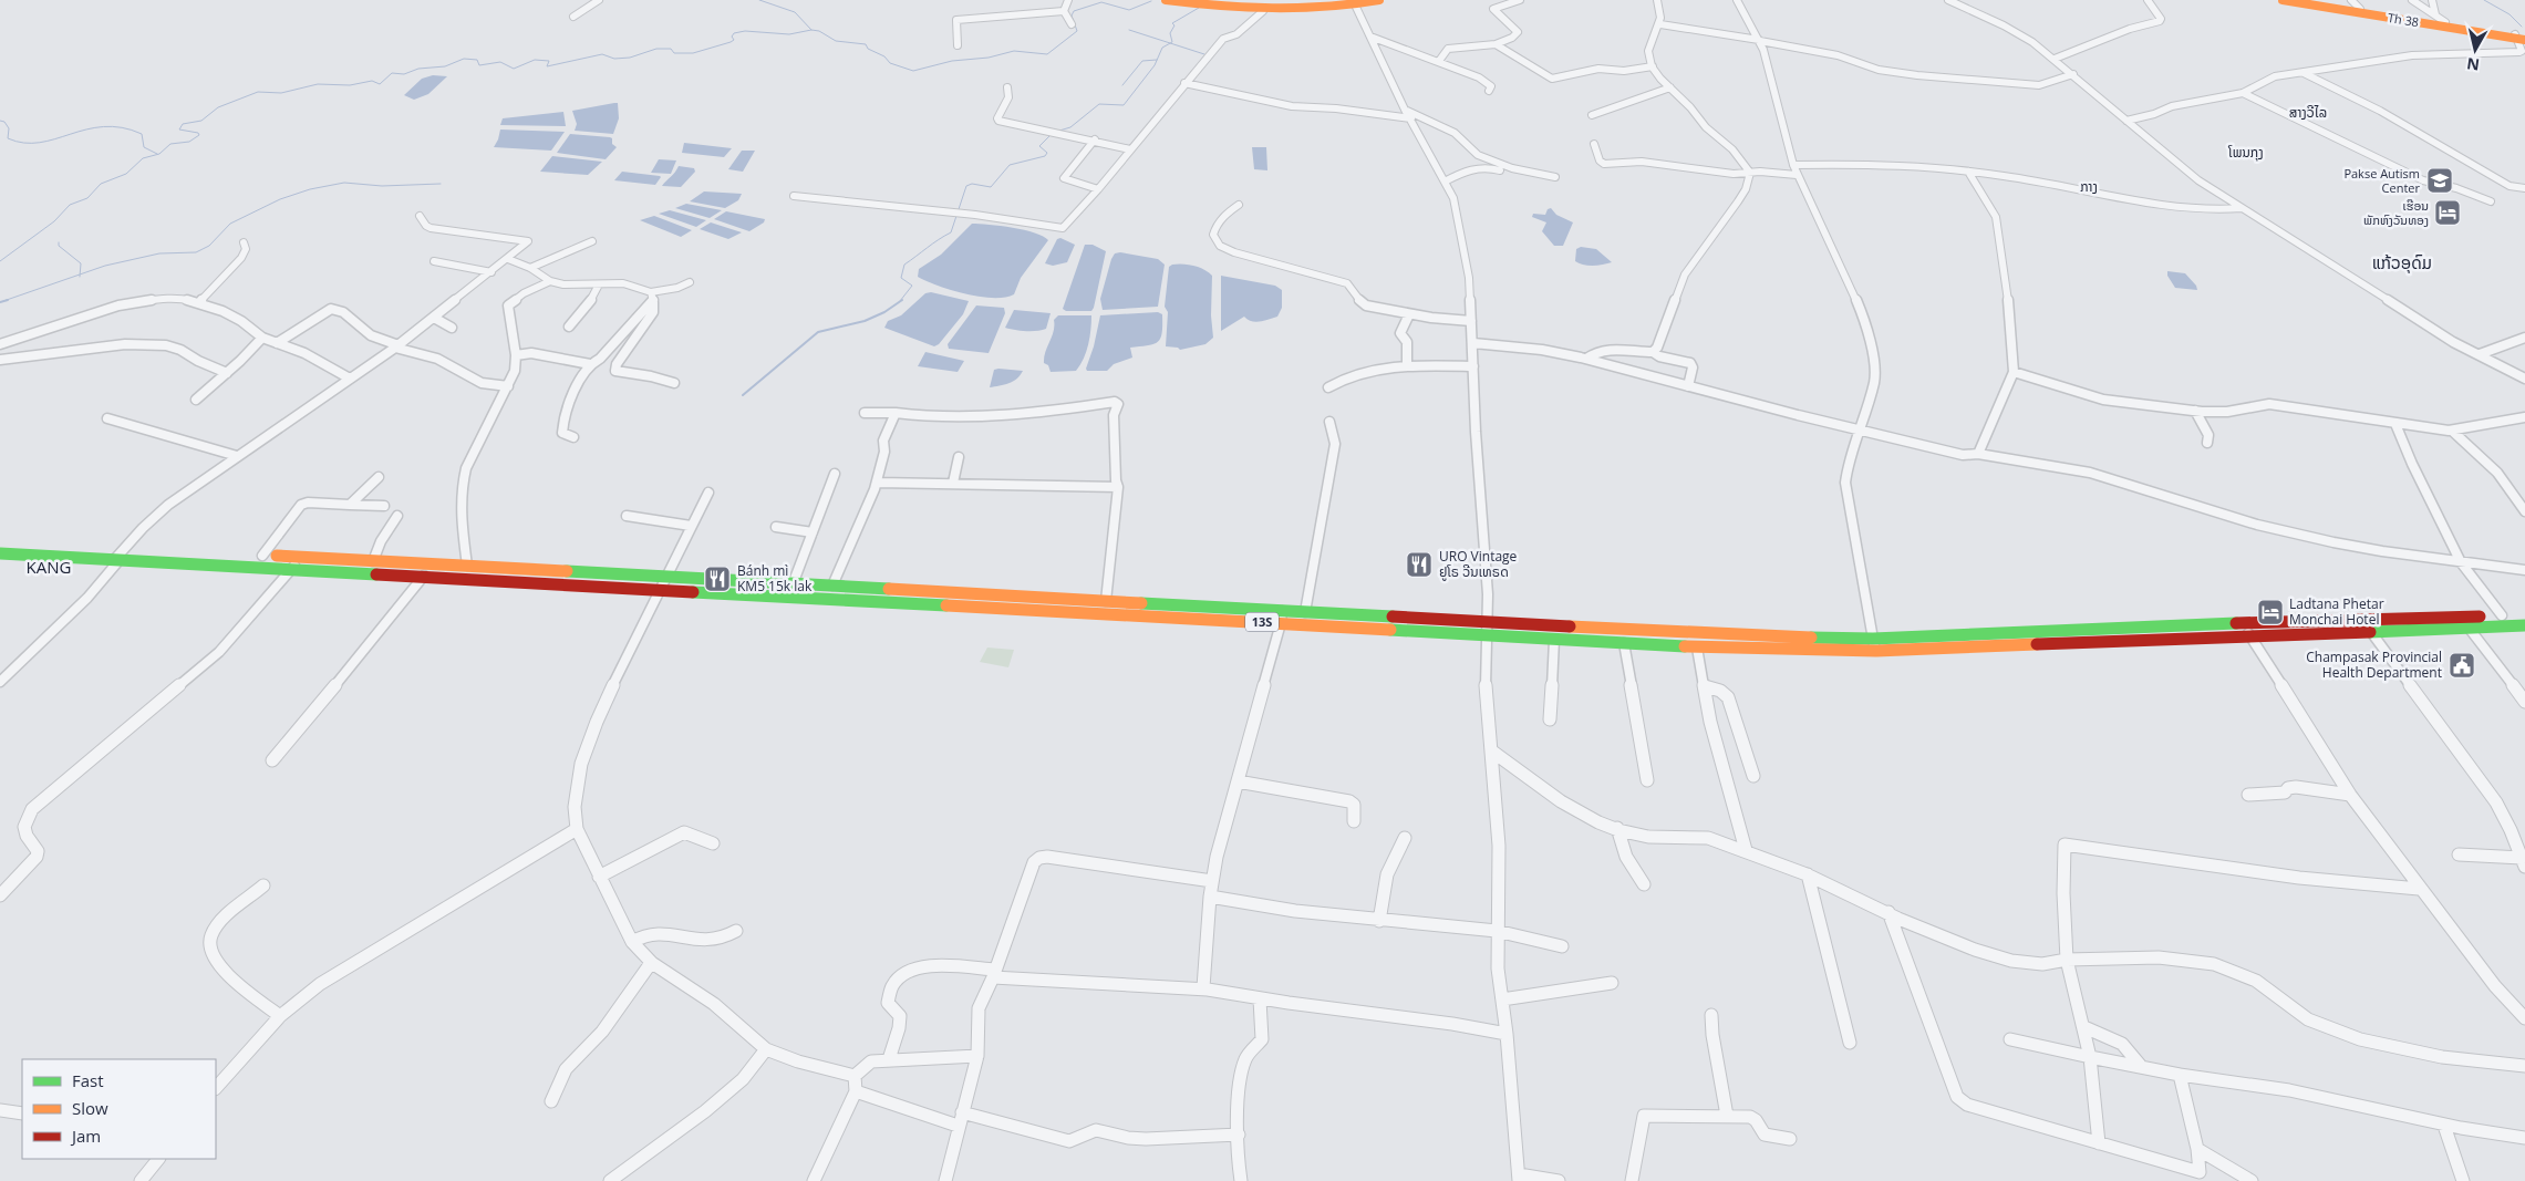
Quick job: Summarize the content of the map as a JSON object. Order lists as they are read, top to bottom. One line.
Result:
{"streets":{"main road":["Th 38","13S"]},"districts":["ສາງວີໄລ","ໂພນກຸງ","ກາງ","ແກ້ວອຸດົມ","KANG"],"places":{"school or university":["Pakse Autism Center"],"hotel":["ເຮືອນ ພັກຫົງວັນທອງ","Ladtana Phetar Monchai Hotel"],"restaurant":["URO Vintage ຢູໂຣ ວີນເທຣດ","Bánh mì KM5 15k lak"],"public building":["Champasak Provincial Health Department"]},"legend":["Fast","Slow","Jam"],"north":"bottom"}
